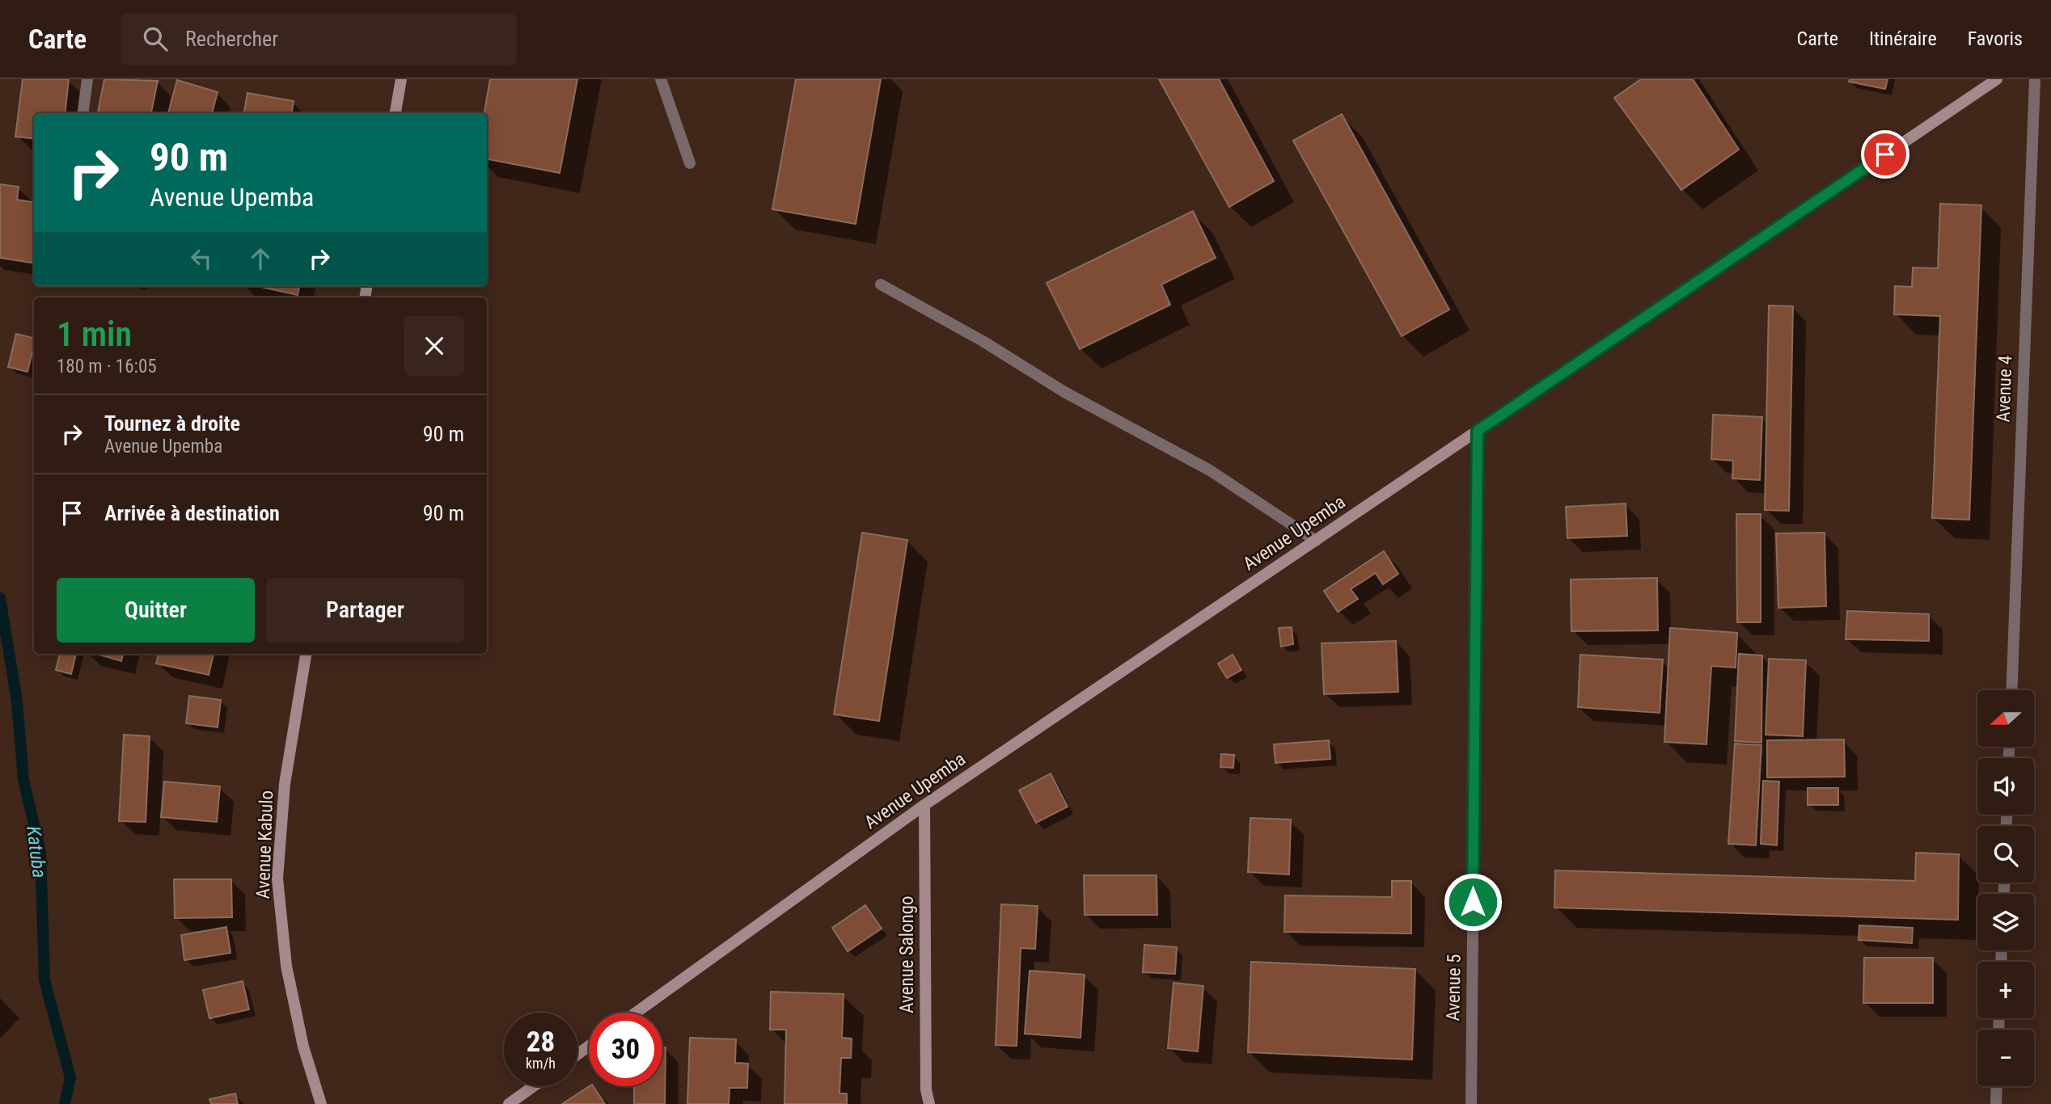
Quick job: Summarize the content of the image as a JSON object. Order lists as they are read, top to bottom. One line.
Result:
{"streets":{"street":["Avenue 4","Avenue Upemba","Avenue Kabulo","Avenue Salongo","Avenue 5"]},"crossings":[["Avenue Upemba","Avenue Salongo"],["Avenue Upemba","Avenue 5"]],"water":["Katuba"],"north":"left","page":{"header":"Carte","search":"Rechercher","nav":["Carte","Itinéraire","Favoris"],"turn":["90 m","Avenue Upemba"],"heading":["1 min","180 m · 16:05"],"list":[{"name":"Tournez à droite","note":"Avenue Upemba","value":"90 m"},{"name":"Arrivée à destination","value":"90 m"}],"buttons":["Quitter","Partager"],"map_buttons":["+","−"],"speed":"28 km/h","limit":"30"}}
